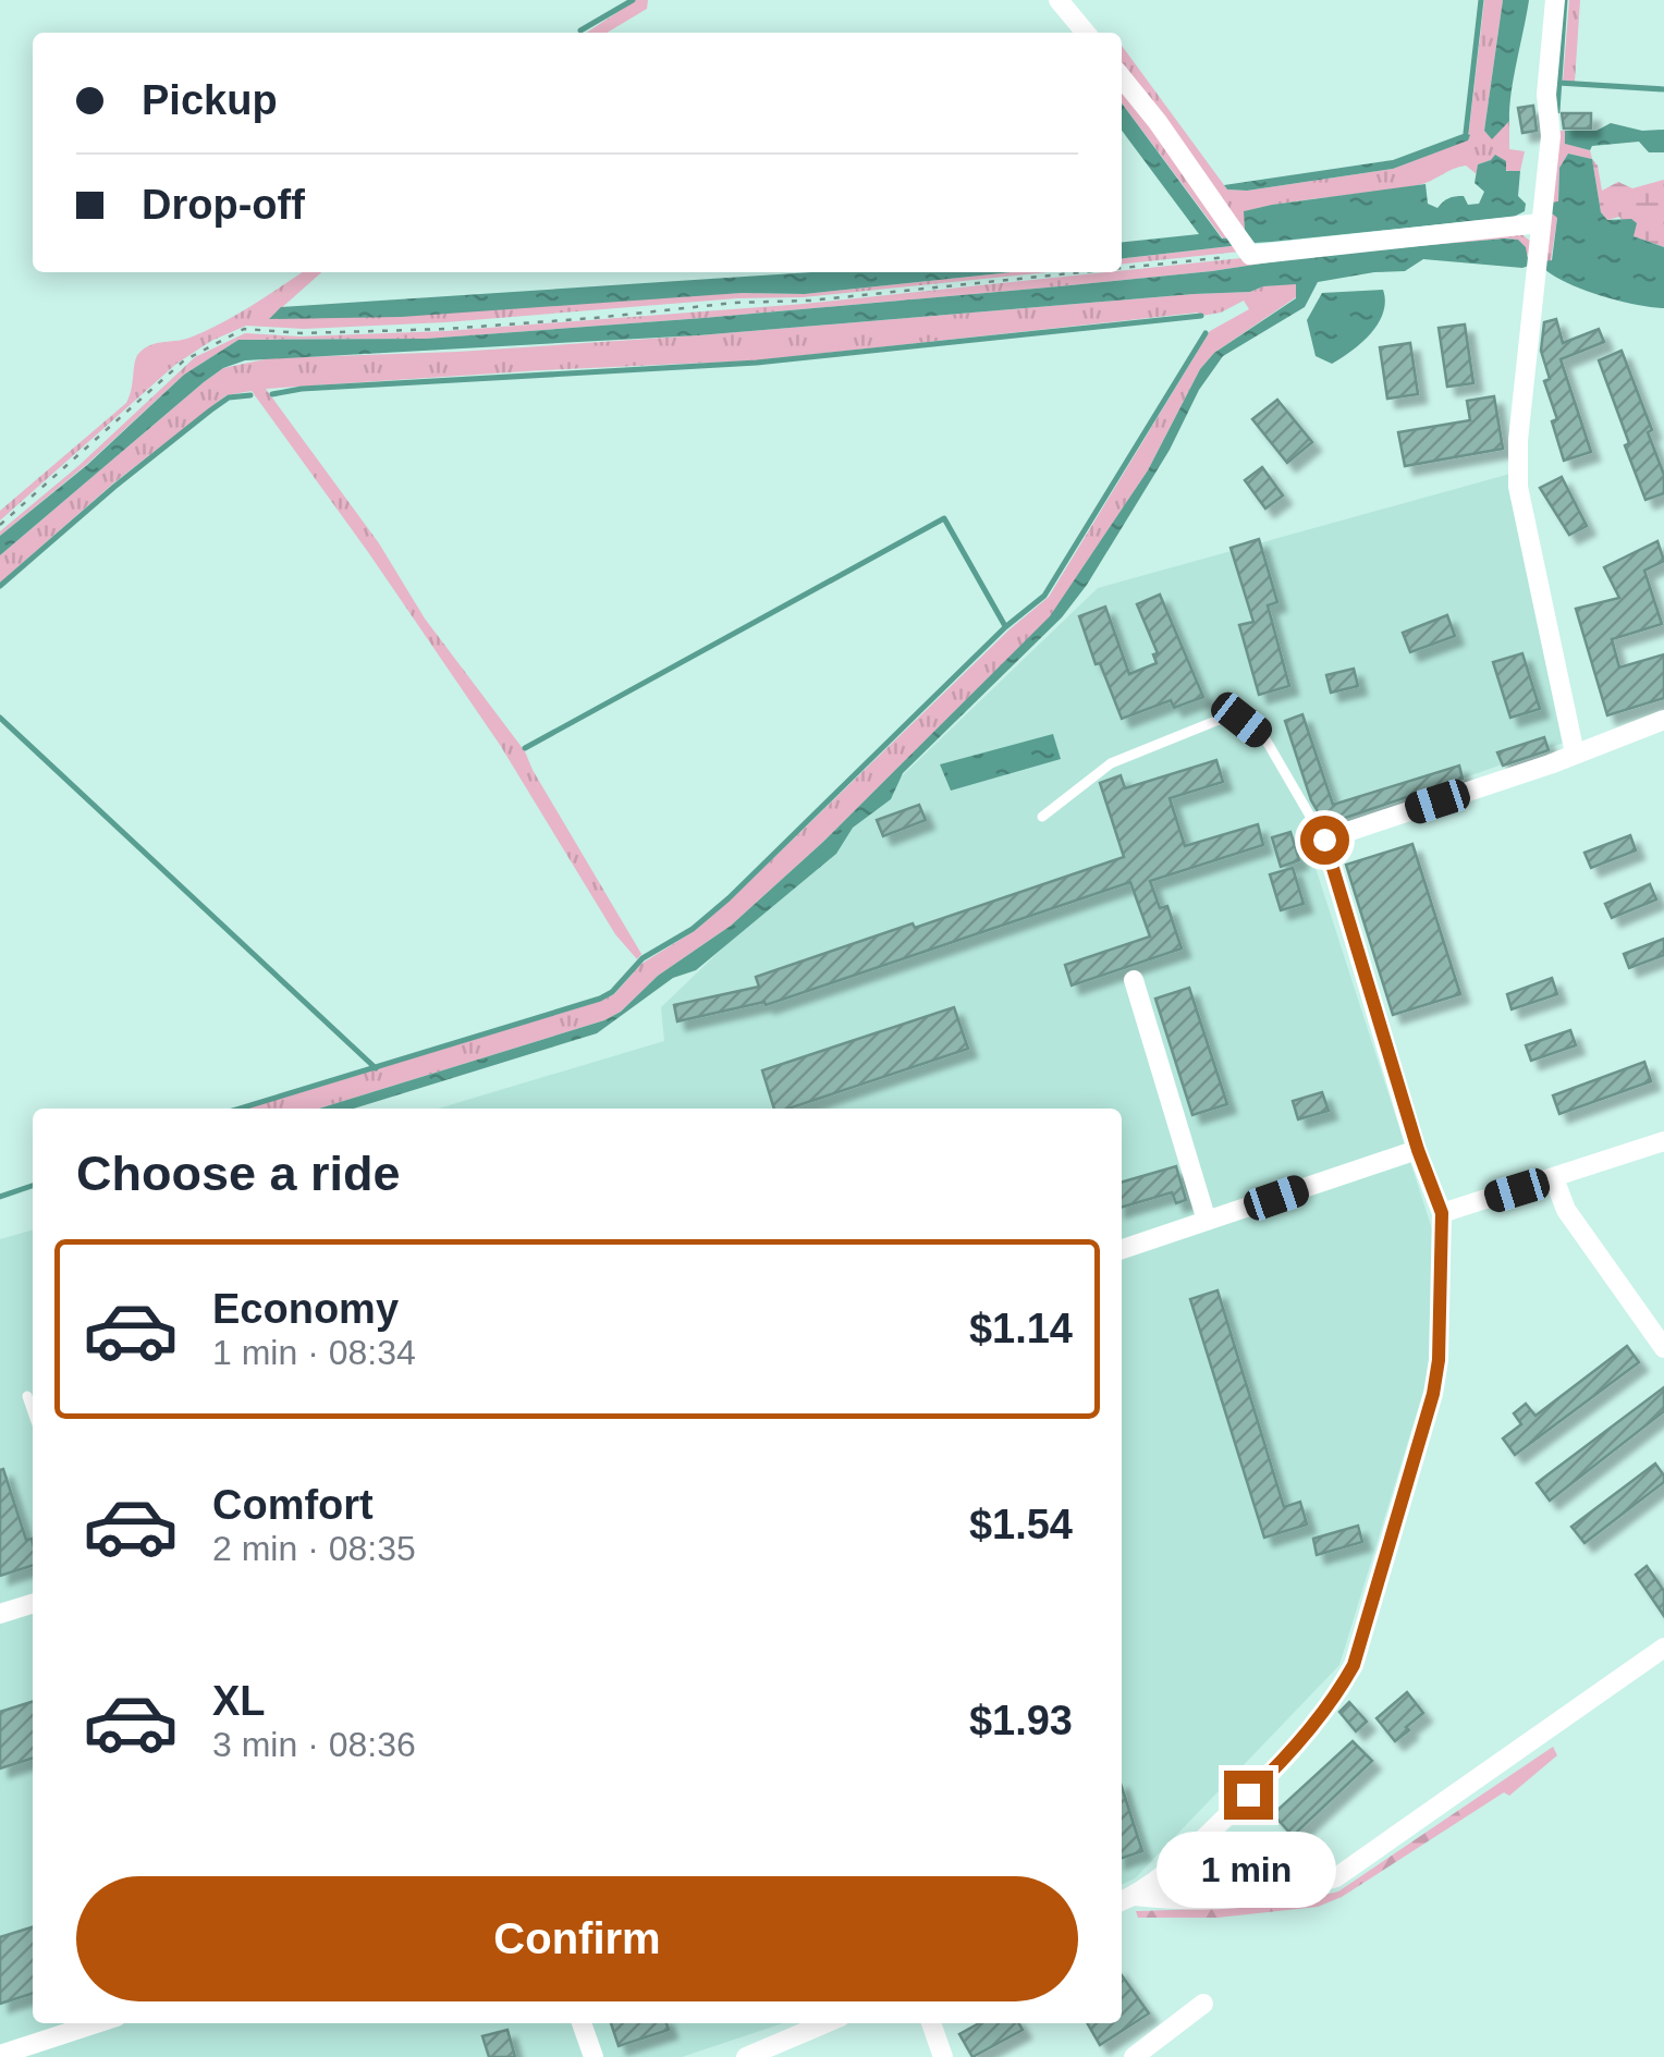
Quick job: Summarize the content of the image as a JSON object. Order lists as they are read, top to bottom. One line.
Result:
{"page":{"banner":["Pickup","Drop-off"],"heading":"Choose a ride","list":[{"name":"Economy","note":"1 min · 08:34","value":"$1.14"},{"name":"Comfort","note":"2 min · 08:35","value":"$1.54"},{"name":"XL","note":"3 min · 08:36","value":"$1.93"}],"bubble":"1 min","buttons":"Confirm"}}
